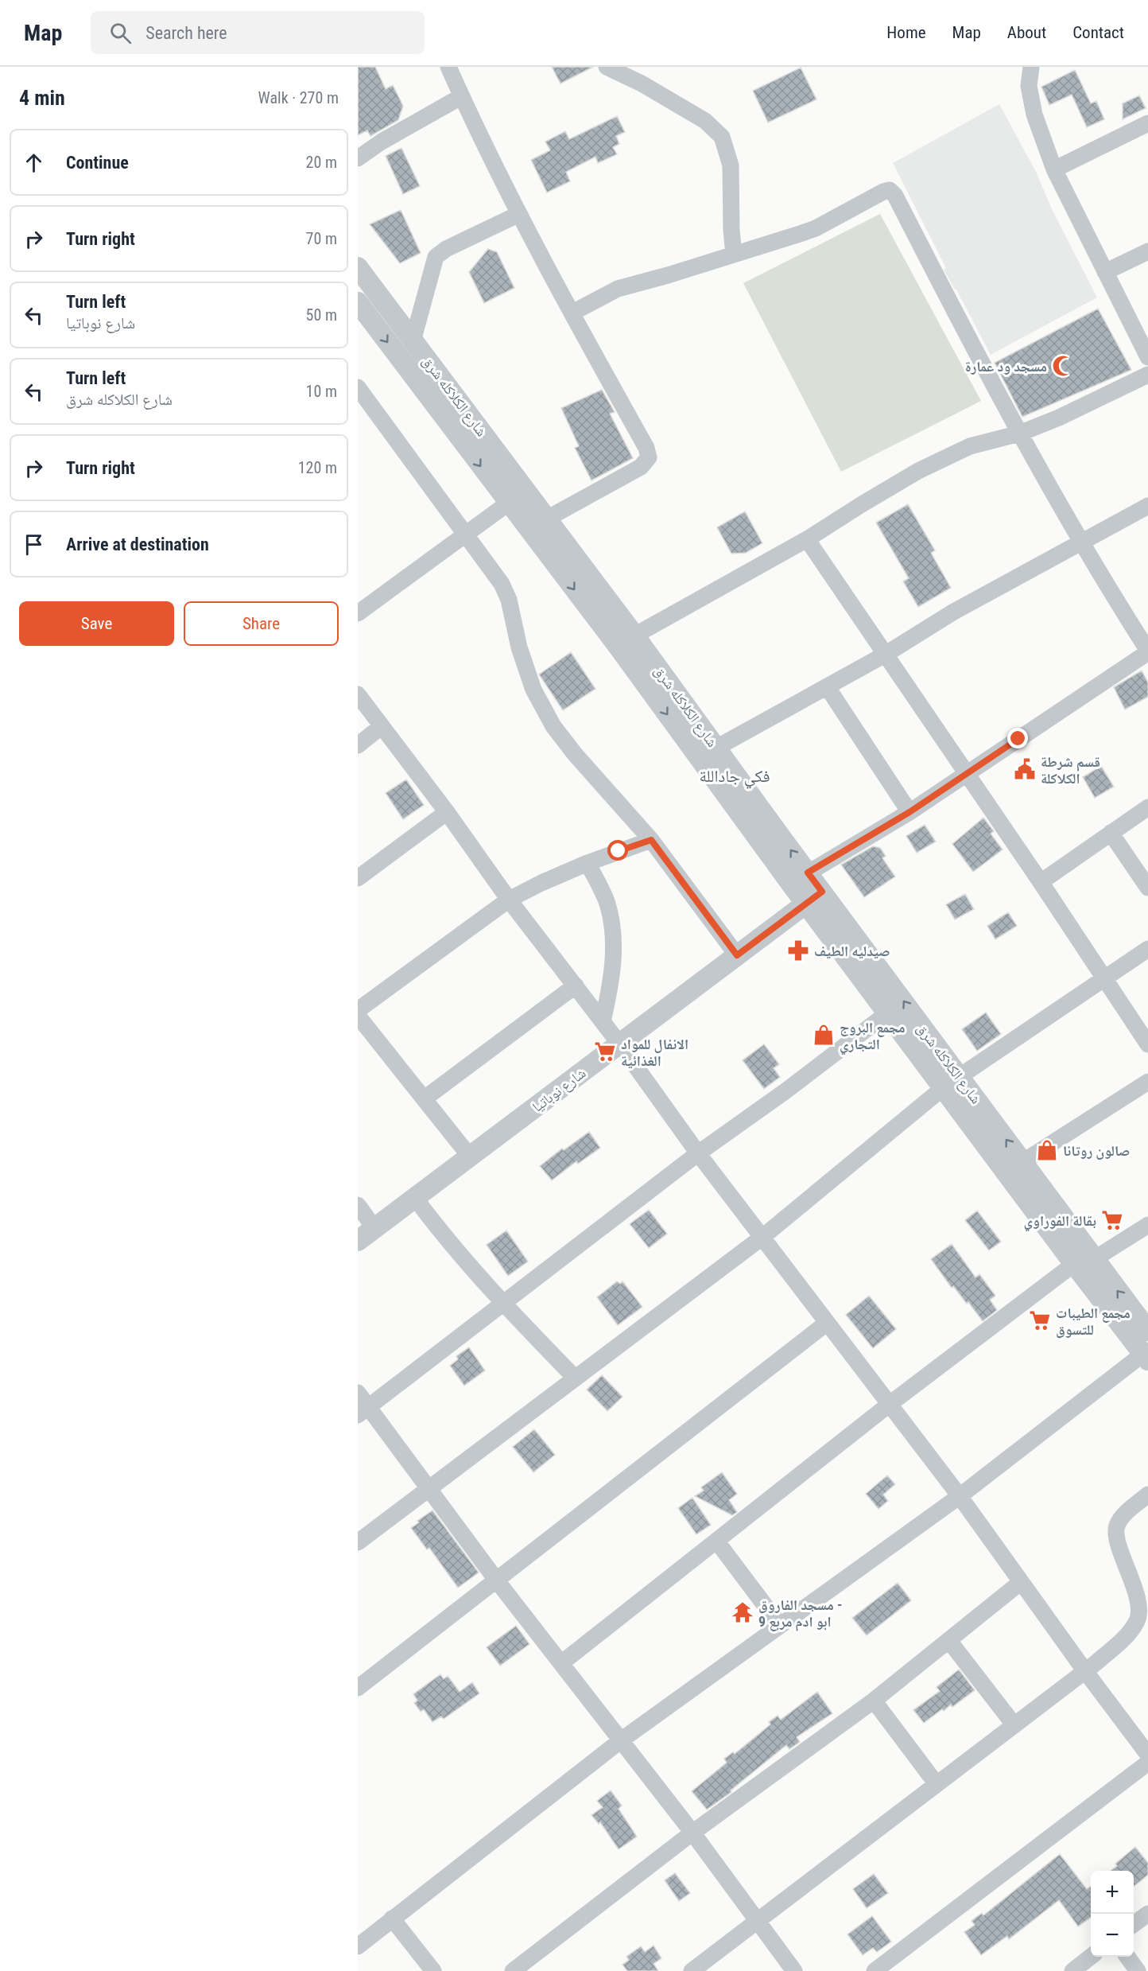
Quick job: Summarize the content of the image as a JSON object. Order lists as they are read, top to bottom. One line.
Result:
{"streets":{"street":["شارع الكلاكله شرق","شارع نوباتيا"]},"crossings":[["شارع الكلاكله شرق","شارع نوباتيا"]],"districts":["فكي جاداللة"],"places":{"mosque":["مسجد ود عمارة"],"public building":["قسم شرطة الكلاكلة"],"pharmacy":["صيدليه الطيف"],"shop":["مجمع البروج التجاري","صالون روتانا"],"supermarket":["الانفال للمواد الغذائية","بقالة الفوراوي","مجمع الطيبات للتسوق"],"temple":["مسجد الفاروق - ابو ادم مربع 9"]},"page":{"header":"Map","search":"Search here","nav":["Home","Map","About","Contact"],"heading":["4 min","Walk · 270 m"],"list":[["Continue","20 m"],["Turn right","70 m"],["Turn left","شارع نوباتيا","50 m"],["Turn left","شارع الكلاكله شرق","10 m"],["Turn right","120 m"],"Arrive at destination"],"buttons":["Save","Share"],"map_buttons":["+","−"]}}
